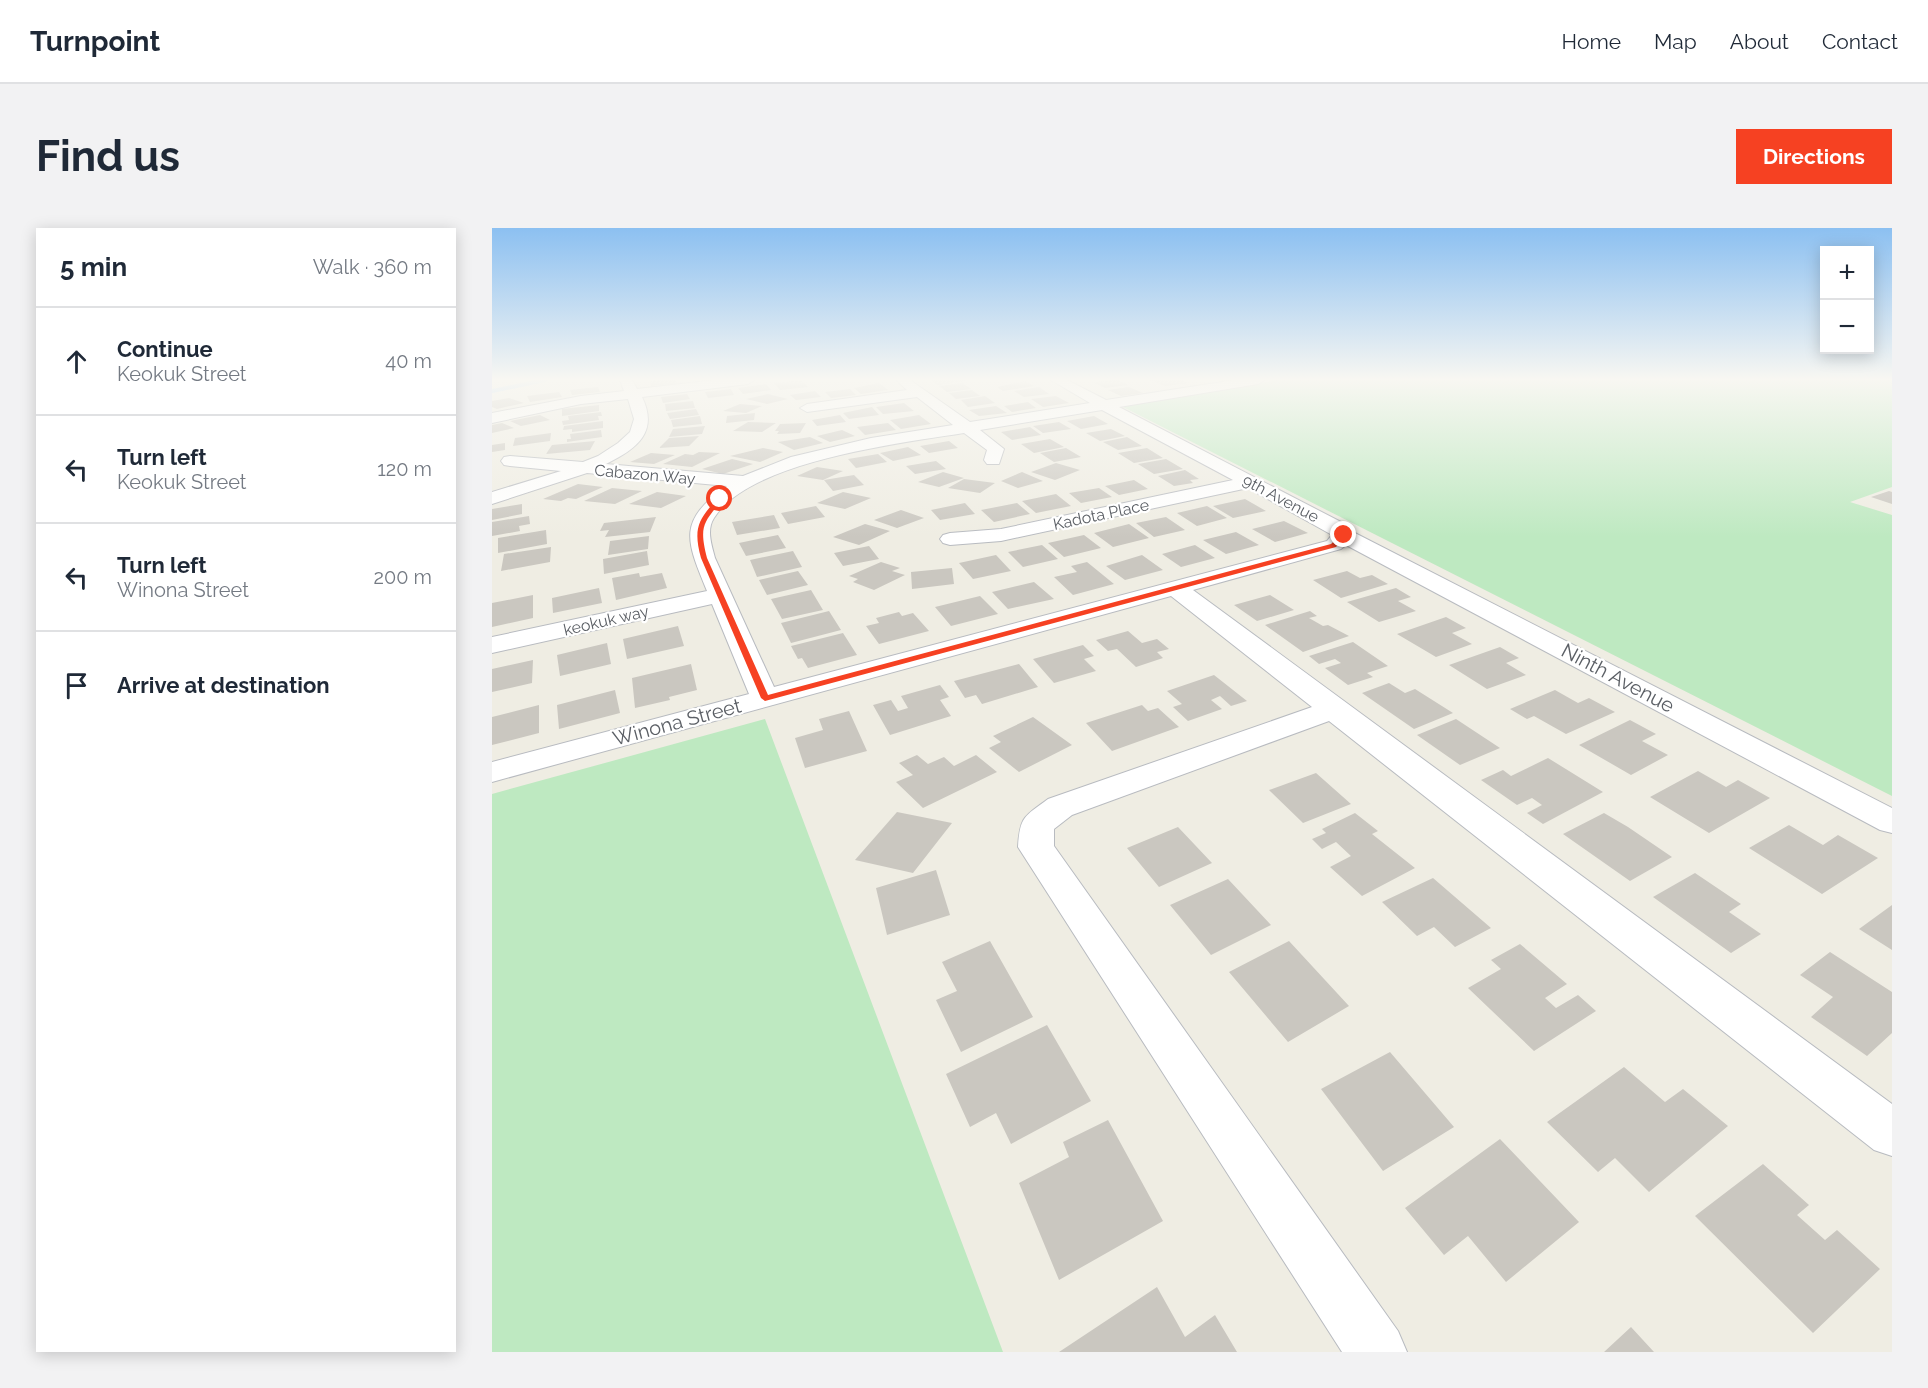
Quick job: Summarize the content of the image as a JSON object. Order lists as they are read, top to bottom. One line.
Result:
{"streets":{"street":["Cabazon Way","9th Avenue","Kadota Place","keokuk way","Ninth Avenue","Winona Street"]},"crossings":[["9th Avenue","Kadota Place"],["9th Avenue","Ninth Avenue"],["9th Avenue","Winona Street"],["Ninth Avenue","Winona Street"]],"page":{"header":"Turnpoint","nav":["Home","Map","About","Contact"],"buttons":"Directions","title":"Find us","heading":["5 min","Walk · 360 m"],"map_buttons":["+","−"],"list":[["Continue","Keokuk Street","40 m"],["Turn left","Keokuk Street","120 m"],["Turn left","Winona Street","200 m"],"Arrive at destination"]}}
